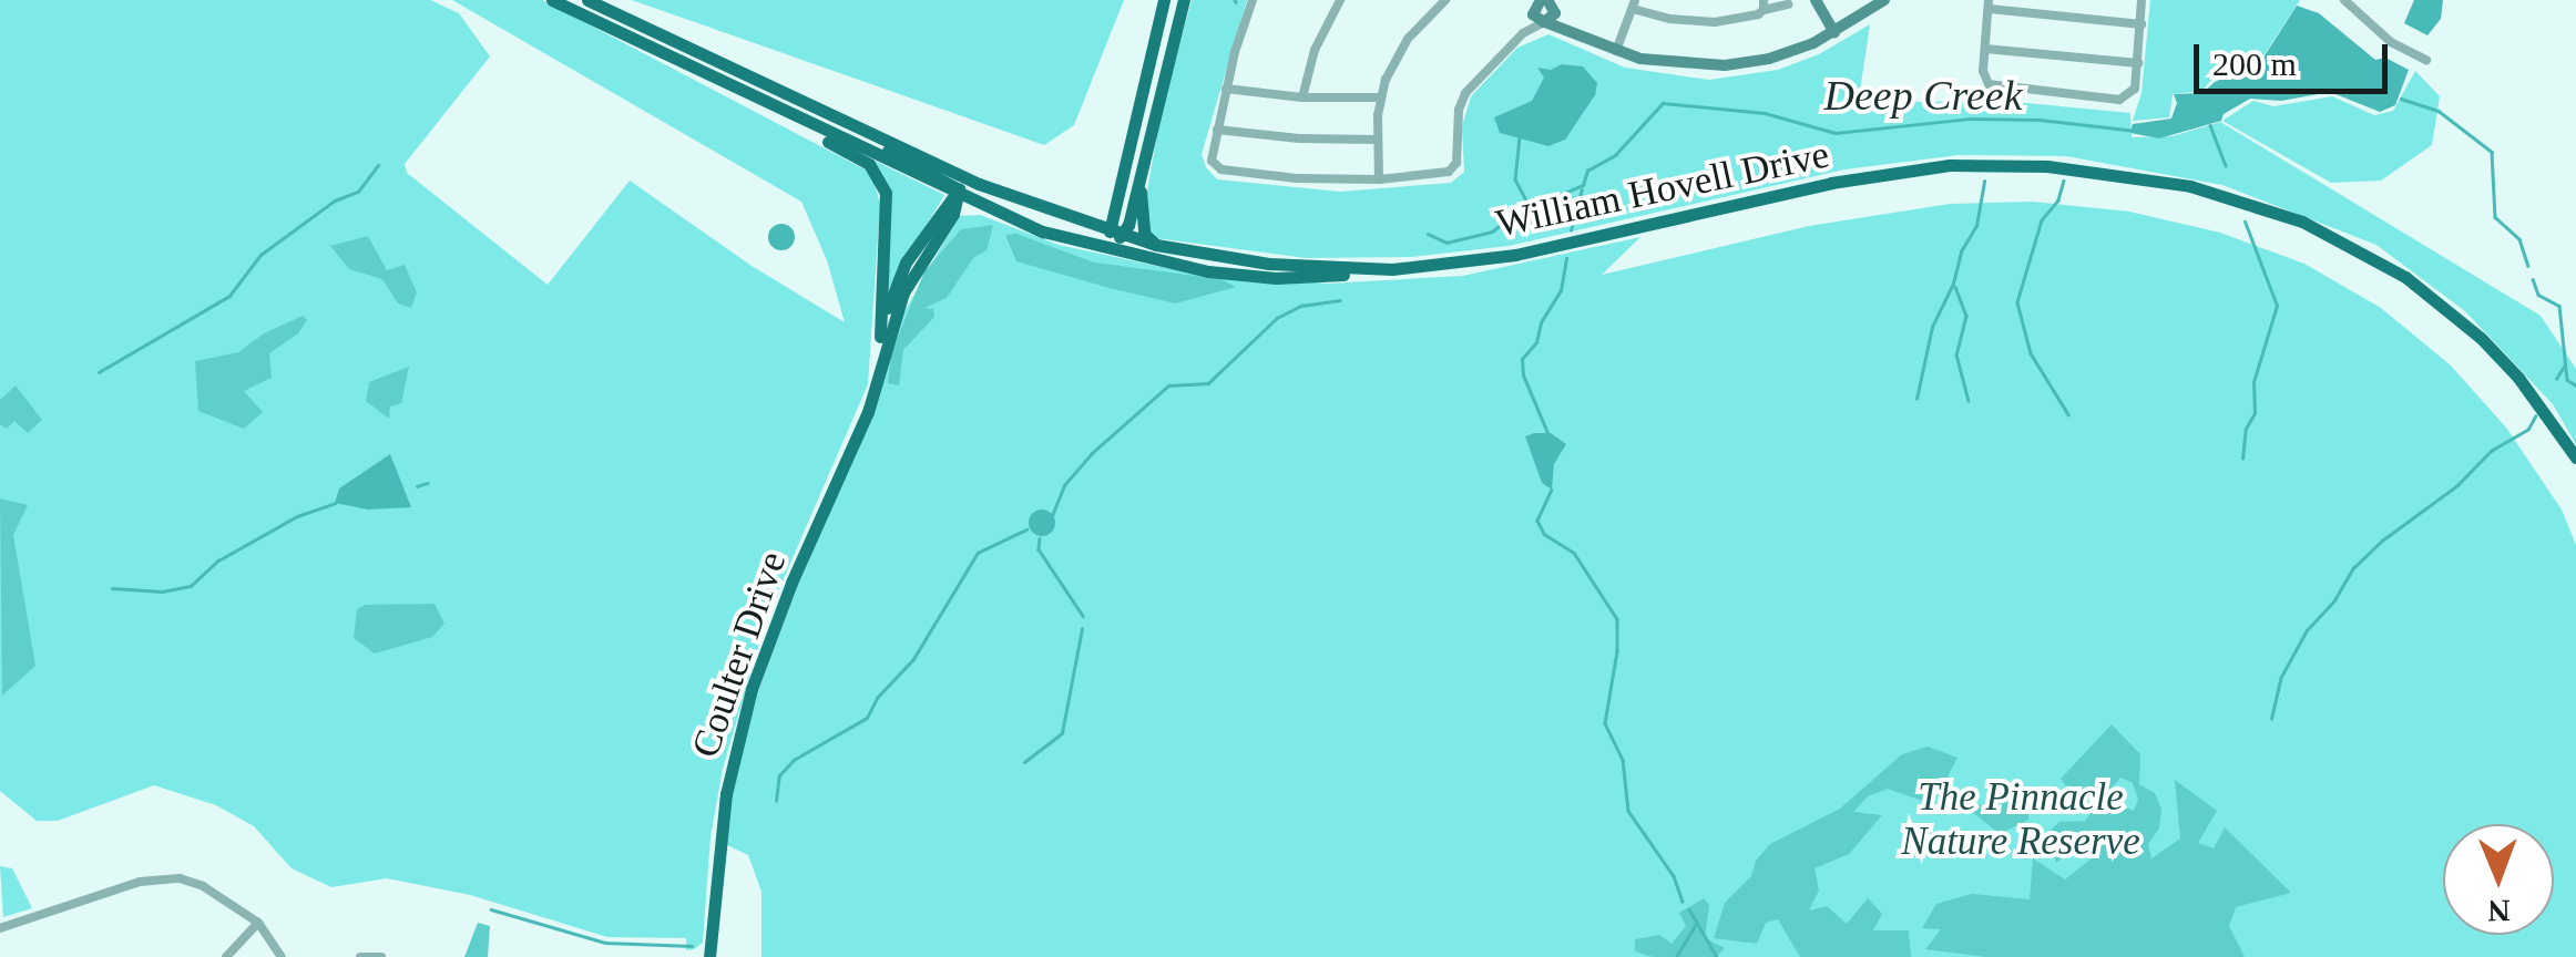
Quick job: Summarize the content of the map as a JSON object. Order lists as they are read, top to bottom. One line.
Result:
{"streets":{"main road":["William Hovell Drive","Coulter Drive"]},"crossings":[["William Hovell Drive","Coulter Drive"]],"water":["Deep Creek"],"parks":["The Pinnacle Nature Reserve"],"scale_bar":"200 m","north":"bottom"}
